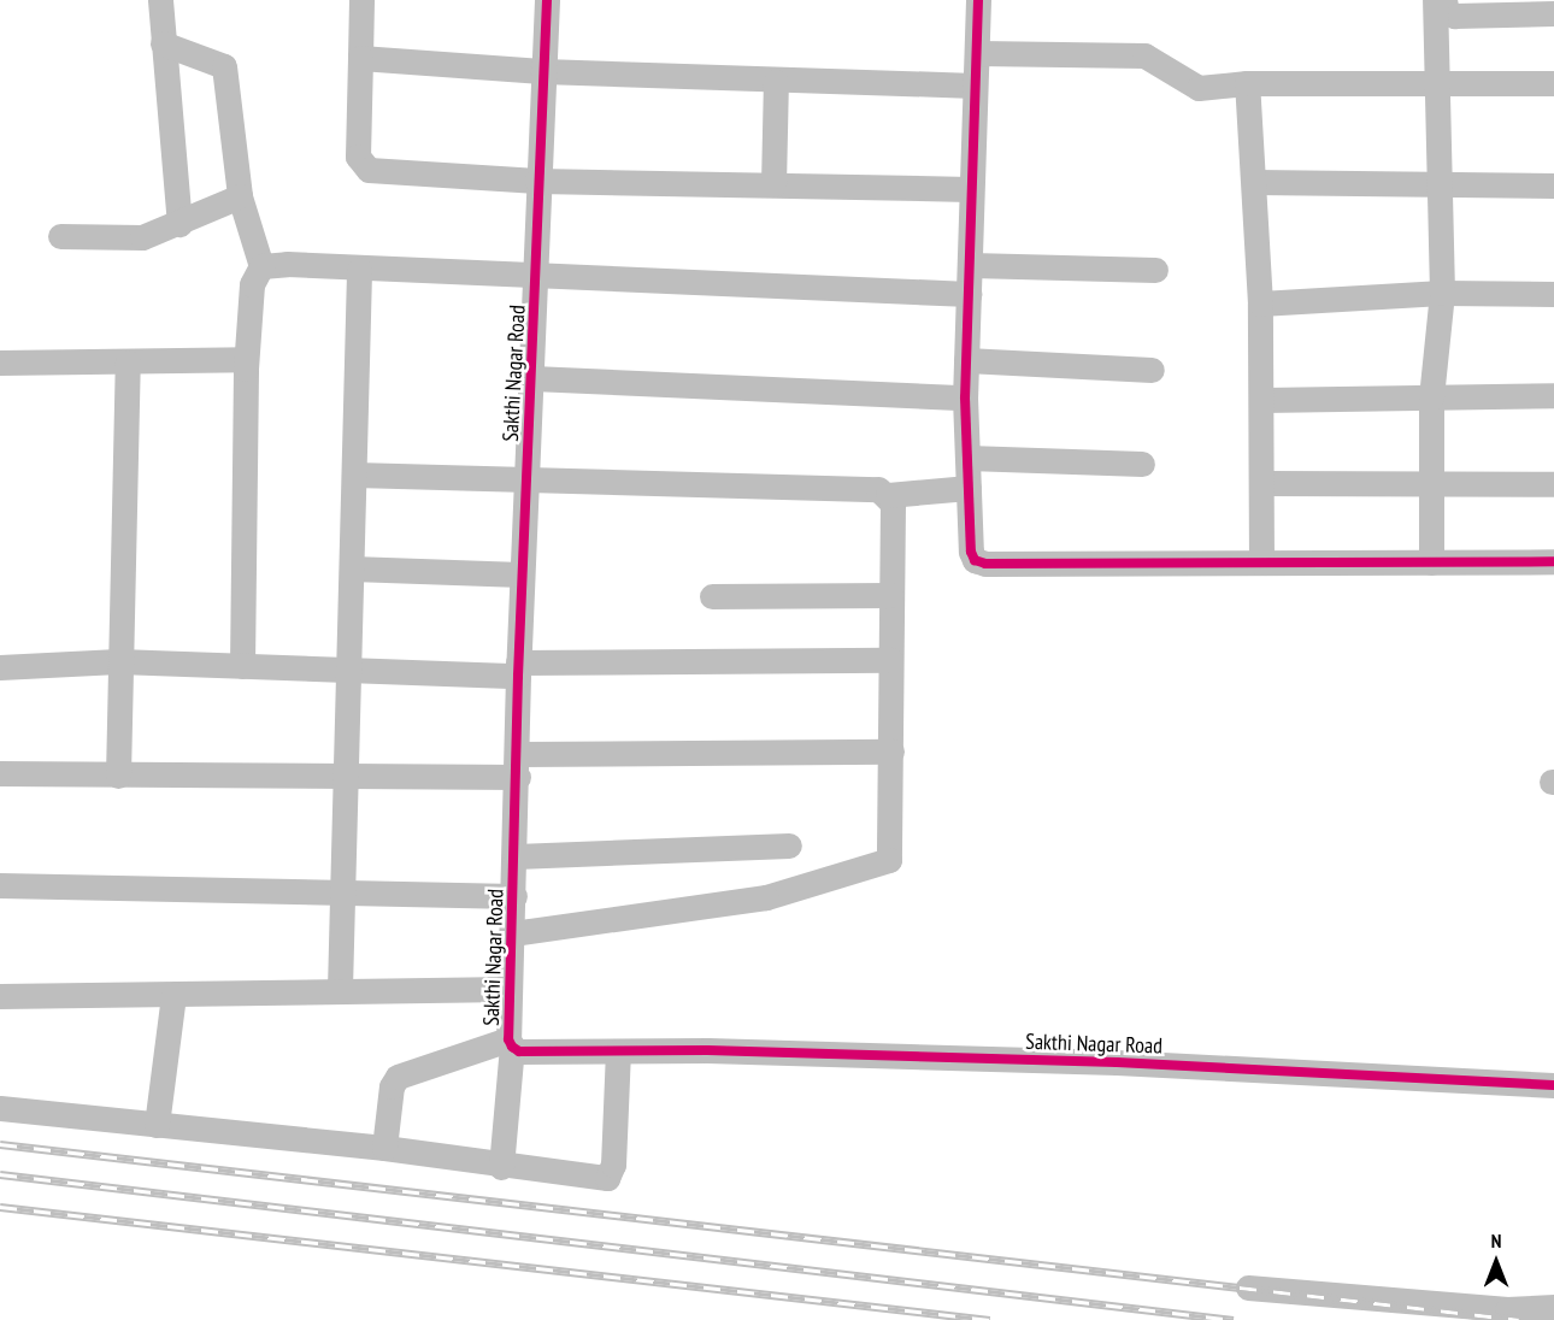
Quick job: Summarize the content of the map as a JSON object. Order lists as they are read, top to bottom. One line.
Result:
{"streets":{"street":["Sakthi Nagar Road"]},"north":"top"}
